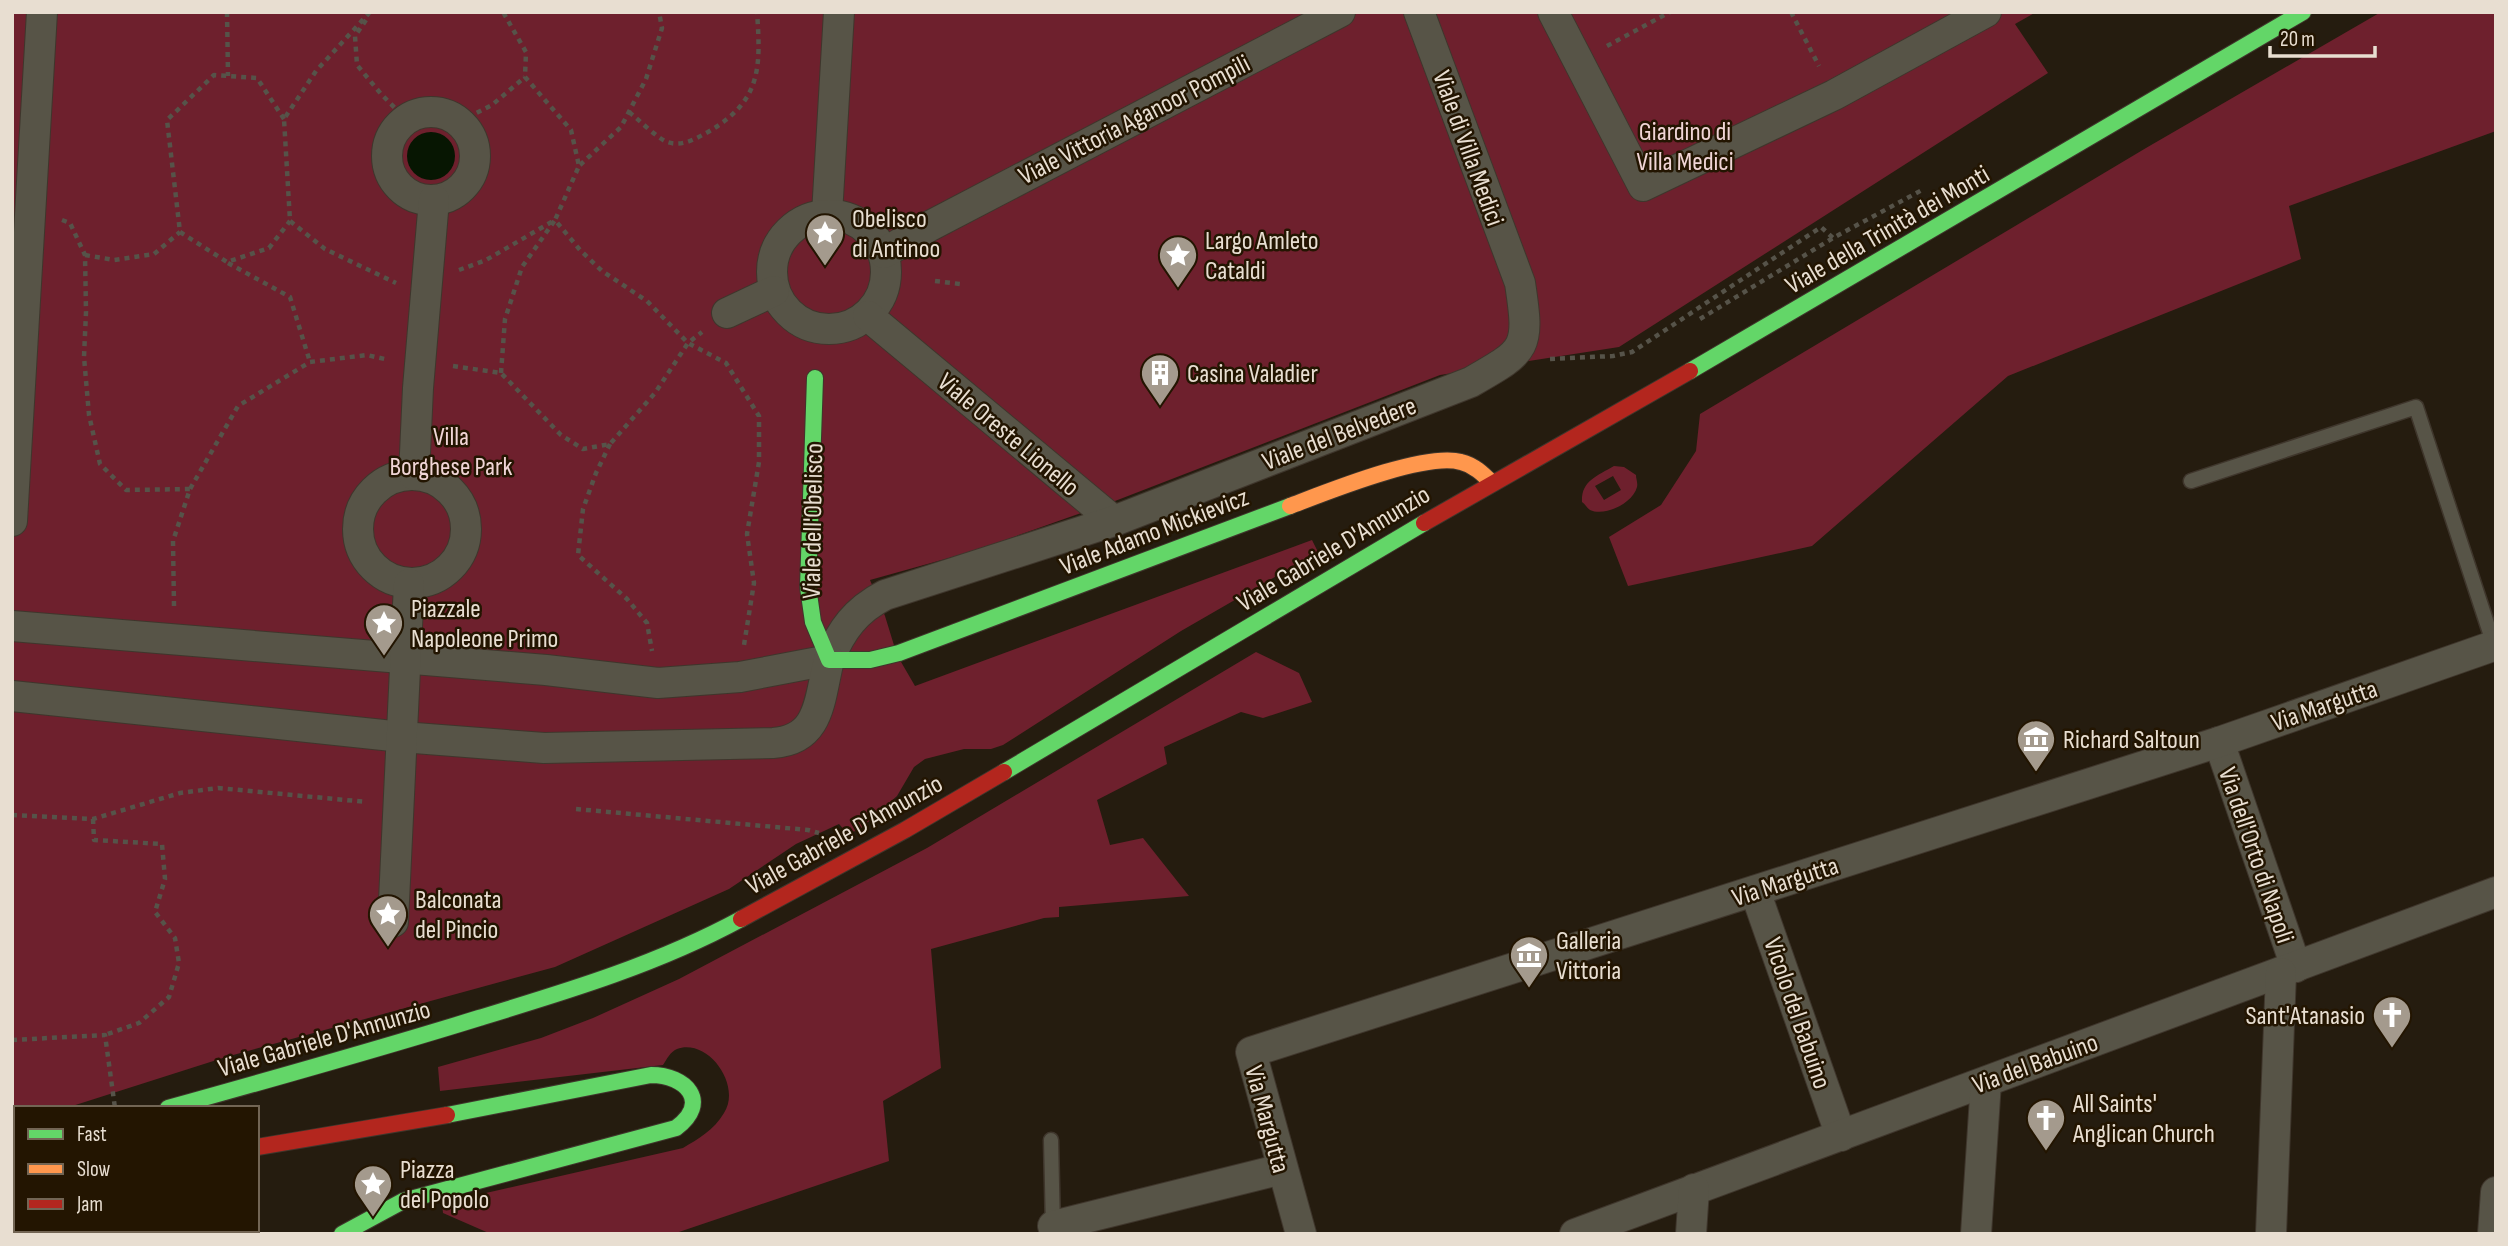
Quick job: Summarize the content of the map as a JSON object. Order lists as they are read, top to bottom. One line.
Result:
{"streets":{"street":["Viale Vittoria Aganoor Pompili","Viale di Villa Medici","Viale della Trinità dei Monti","Viale del Belvedere","Viale Oreste Lionello","Viale dell'Obelisco","Viale Adamo Mickievicz","Viale Gabriele D'Annunzio","Via Margutta","Via dell'Orto di Napoli","Vicolo del Babuino","Via del Babuino"]},"crossings":[["Viale Vittoria Aganoor Pompili","Viale Oreste Lionello"],["Viale di Villa Medici","Viale del Belvedere"],["Viale della Trinità dei Monti","Viale Adamo Mickievicz"],["Viale della Trinità dei Monti","Viale Gabriele D'Annunzio"],["Viale del Belvedere","Viale Oreste Lionello"],["Viale del Belvedere","Viale dell'Obelisco"],["Viale del Belvedere","Viale Adamo Mickievicz"],["Viale dell'Obelisco","Viale Adamo Mickievicz"],["Viale Adamo Mickievicz","Viale Gabriele D'Annunzio"],["Via Margutta","Via dell'Orto di Napoli"],["Via Margutta","Vicolo del Babuino"],["Via dell'Orto di Napoli","Via del Babuino"],["Vicolo del Babuino","Via del Babuino"]],"parks":["Giardino di Villa Medici","Villa Borghese Park"],"places":{"place":["Obelisco di Antinoo","Largo Amleto Cataldi","Piazzale Napoleone Primo","Balconata del Pincio","Piazza del Popolo"],"building":["Casina Valadier"],"museum":["Richard Saltoun","Galleria Vittoria"],"church":["Sant'Atanasio","All Saints' Anglican Church"]},"legend":["Fast","Slow","Jam"],"scale_bar":"20 m"}
